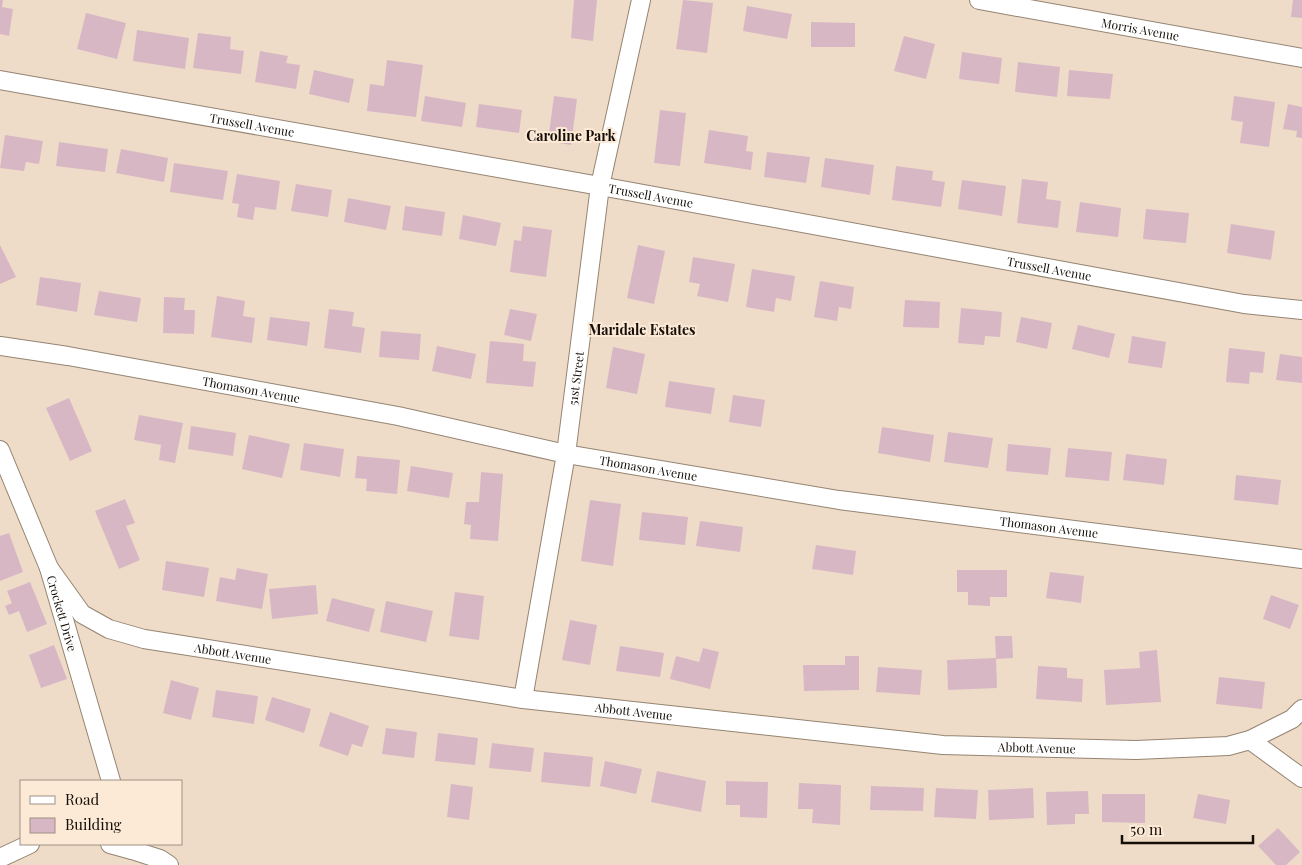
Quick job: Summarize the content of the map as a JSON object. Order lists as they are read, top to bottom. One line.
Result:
{"streets":{"street":["Morris Avenue","Trussell Avenue","51st Street","Thomason Avenue","Crockett Drive","Abbott Avenue"]},"crossings":[["Trussell Avenue","51st Street"],["51st Street","Thomason Avenue"],["51st Street","Abbott Avenue"],["Crockett Drive","Abbott Avenue"]],"districts":["Caroline Park","Maridale Estates"],"legend":["Road","Building"],"scale_bar":"50 m"}
